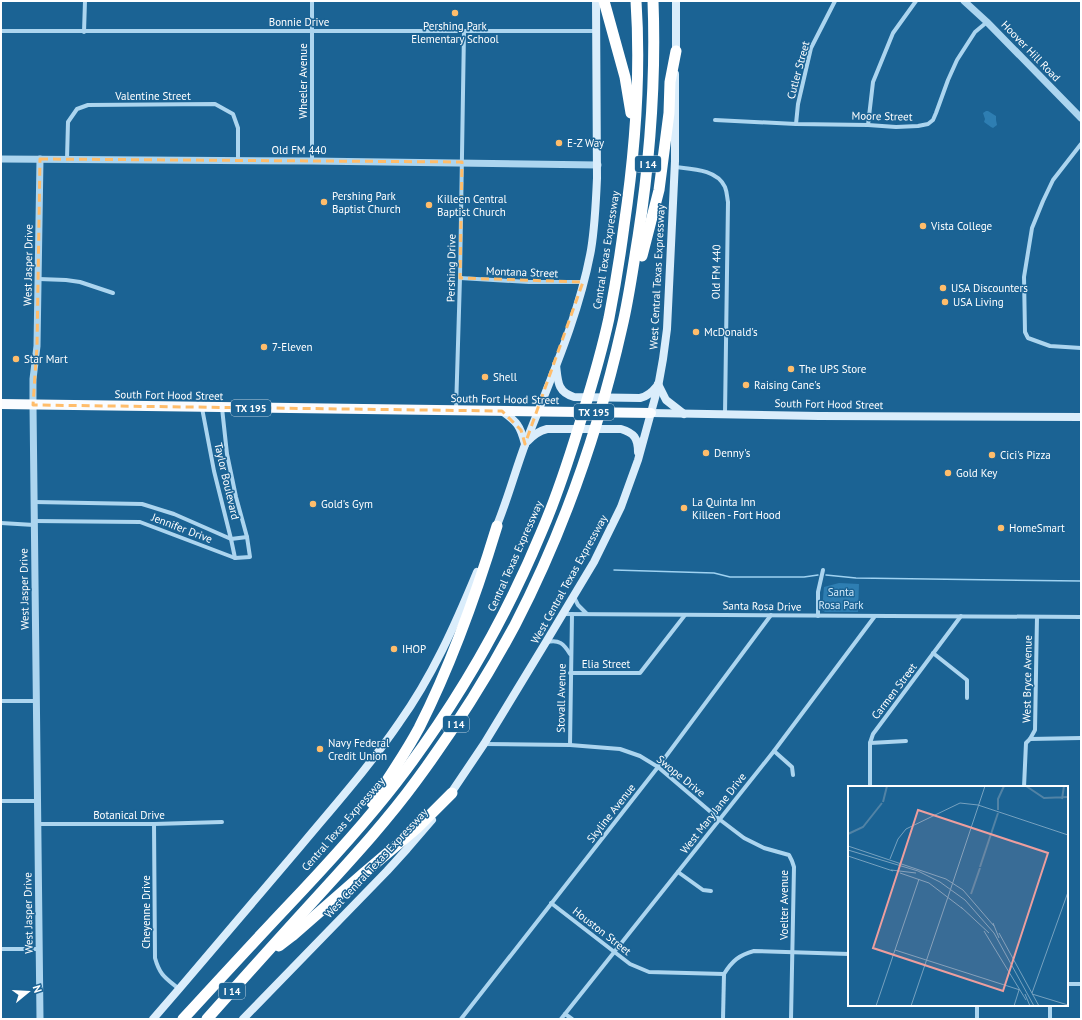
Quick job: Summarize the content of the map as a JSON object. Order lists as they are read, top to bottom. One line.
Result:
{"streets":{"highway":["I 14","Central Texas Expressway","South Fort Hood Street","TX 195"],"main road":["West Central Texas Expressway"],"street":["Bonnie Drive","Hoover Hill Road","Cutler Street","Wheeler Avenue","Valentine Street","Moore Street","Old FM 440","West Jasper Drive","Pershing Drive","Montana Street","Taylor Boulevard","Jennifer Drive","Santa Rosa Drive","Elia Street","West Bryce Avenue","Carmen Street","Stovall Avenue","Swope Drive","Skyline Avenue","West Mary Jane Drive","Botanical Drive","Voelter Avenue","Cheyenne Drive","Houston Street"]},"crossings":[["Bonnie Drive","Wheeler Avenue"],["Bonnie Drive","Pershing Drive"],["Hoover Hill Road","Moore Street"],["Cutler Street","Moore Street"],["Wheeler Avenue","Old FM 440"],["Valentine Street","Old FM 440"],["Old FM 440","West Jasper Drive"],["Old FM 440","Pershing Drive"],["Old FM 440","West Central Texas Expressway"],["Old FM 440","South Fort Hood Street"],["West Jasper Drive","South Fort Hood Street"],["West Jasper Drive","Jennifer Drive"],["West Jasper Drive","Botanical Drive"],["Pershing Drive","Montana Street"],["Pershing Drive","South Fort Hood Street"],["West Central Texas Expressway","South Fort Hood Street"],["West Central Texas Expressway","Santa Rosa Drive"],["West Central Texas Expressway","Stovall Avenue"],["South Fort Hood Street","Taylor Boulevard"],["Taylor Boulevard","Jennifer Drive"],["Santa Rosa Drive","Elia Street"],["Santa Rosa Drive","West Bryce Avenue"],["Santa Rosa Drive","Carmen Street"],["Santa Rosa Drive","Stovall Avenue"],["Santa Rosa Drive","Skyline Avenue"],["Santa Rosa Drive","West Mary Jane Drive"],["Elia Street","Stovall Avenue"],["Stovall Avenue","Swope Drive"],["Swope Drive","Skyline Avenue"],["Swope Drive","West Mary Jane Drive"],["Swope Drive","Voelter Avenue"],["Skyline Avenue","Houston Street"],["West Mary Jane Drive","Houston Street"],["Botanical Drive","Cheyenne Drive"]],"parks":["Santa Rosa Park"],"places":["Pershing Park Elementary School","E-Z Way","Pershing Park Baptist Church","Killeen Central Baptist Church","Vista College","USA Discounters","USA Living","McDonald's","7-Eleven","Star Mart","The UPS Store","Shell","Raising Cane's","Denny's","Cici's Pizza","Gold Key","Gold's Gym","La Quinta Inn Killeen - Fort Hood","HomeSmart","IHOP","Navy Federal Credit Union"],"north":"right"}
